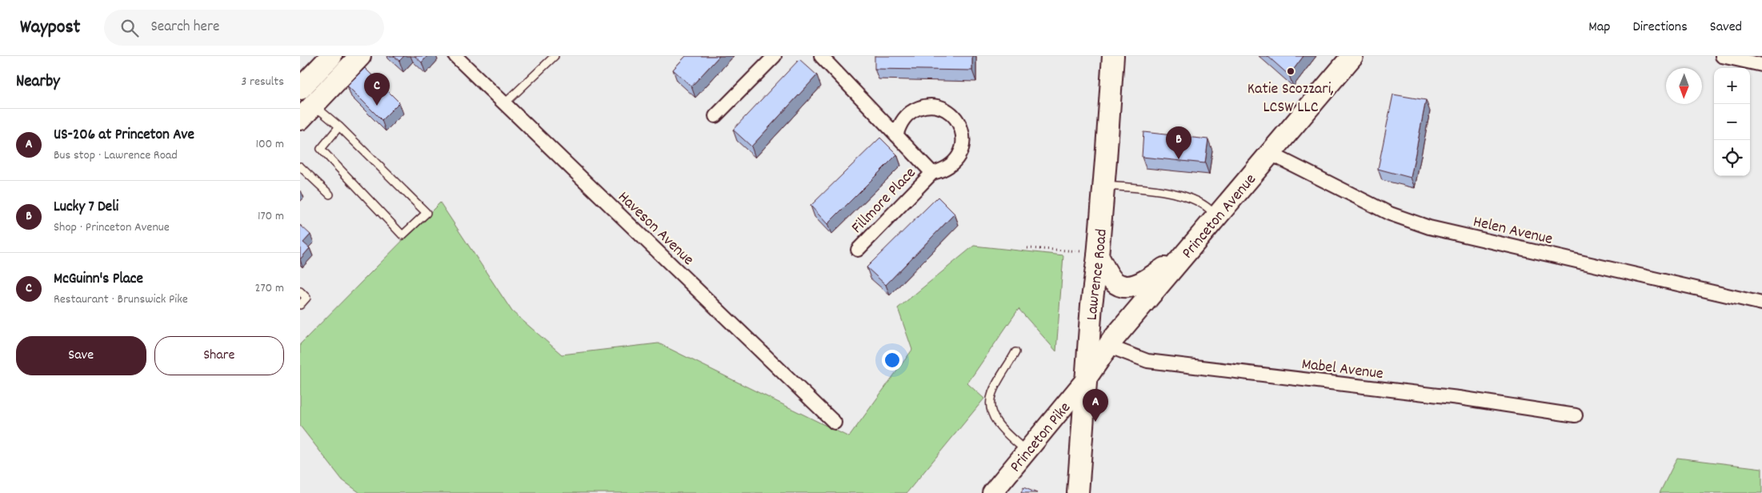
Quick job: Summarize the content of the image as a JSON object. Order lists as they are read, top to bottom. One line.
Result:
{"streets":{"main road":["Princeton Avenue","Lawrence Road","Princeton Pike"],"street":["Fillmore Place","Haveson Avenue","Helen Avenue","Mabel Avenue"]},"crossings":[["Princeton Avenue","Helen Avenue"],["Princeton Avenue","Lawrence Road"],["Princeton Avenue","Mabel Avenue"],["Princeton Avenue","Princeton Pike"],["Lawrence Road","Princeton Pike"]],"places":["Katie Scozzari, LCSW LLC"],"north":"bottom","page":{"header":"Waypost","search":"Search here","nav":["Map","Directions","Saved"],"heading":["Nearby","3 results"],"map_buttons":["+","−"],"pins":["C","B","A"],"list":[{"mark":"A","name":"US-206 at Princeton Ave","note":"Bus stop · Lawrence Road","value":"100 m"},{"mark":"B","name":"Lucky 7 Deli","note":"Shop · Princeton Avenue","value":"170 m"},{"mark":"C","name":"McGuinn's Place","note":"Restaurant · Brunswick Pike","value":"270 m"}],"buttons":["Save","Share"]}}
